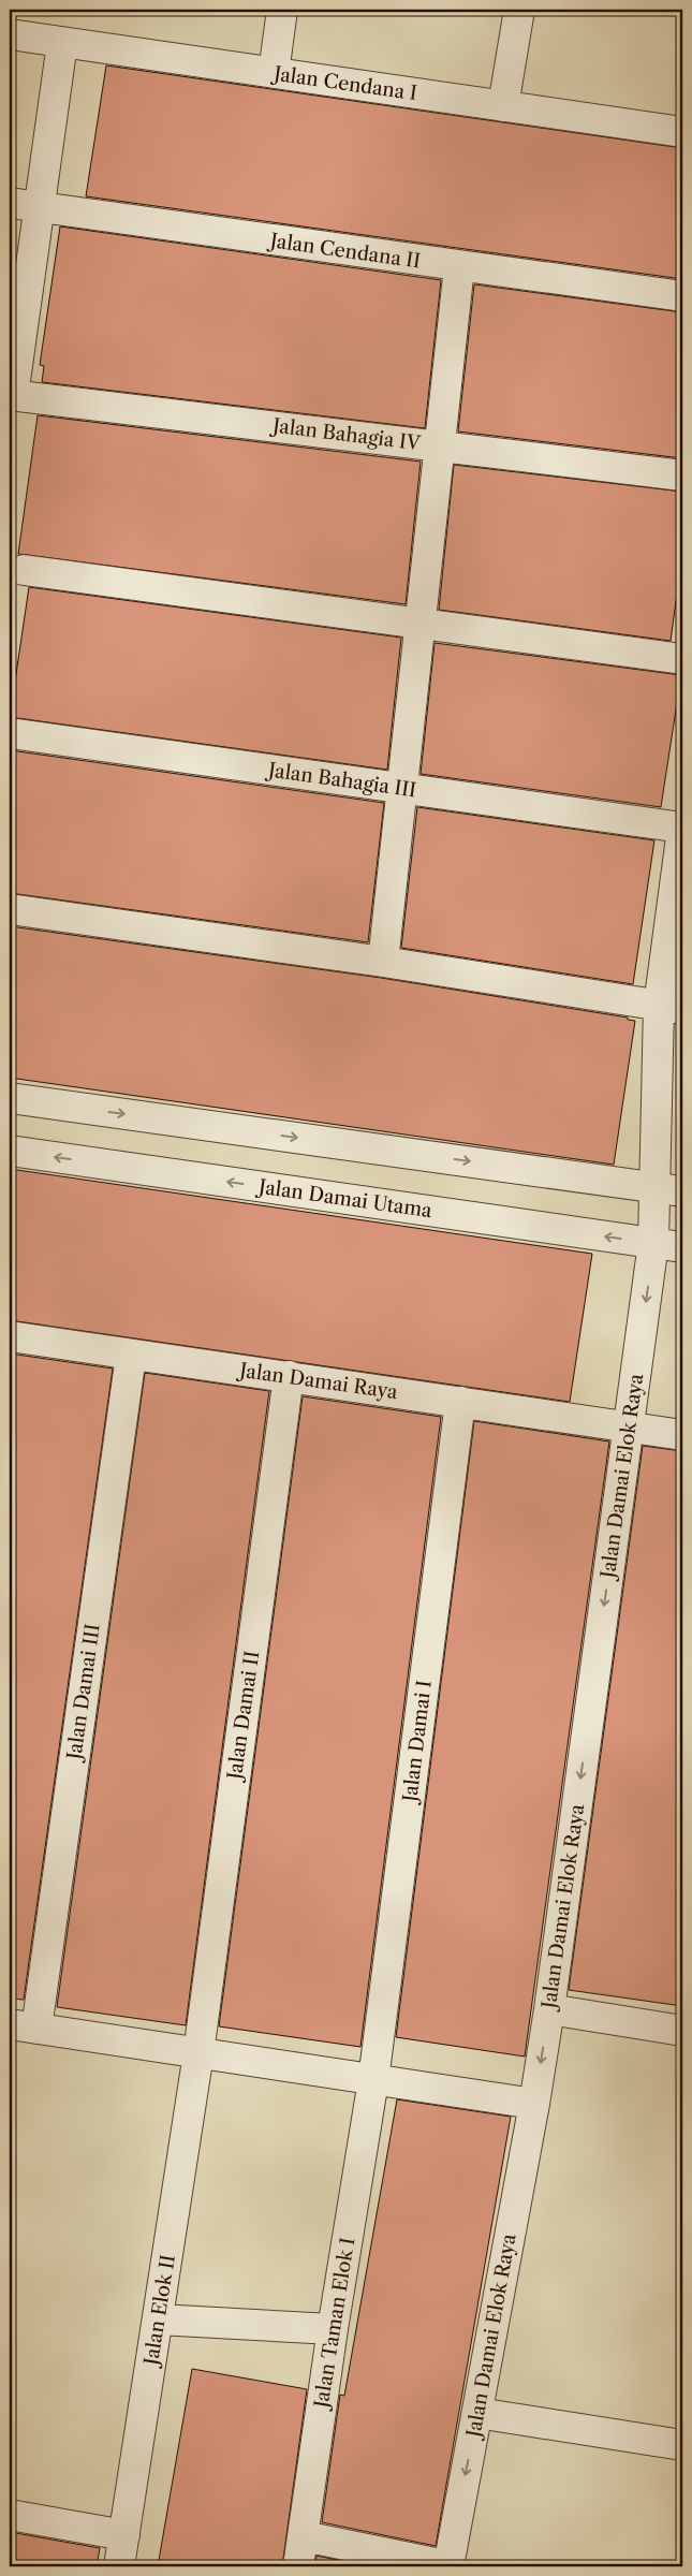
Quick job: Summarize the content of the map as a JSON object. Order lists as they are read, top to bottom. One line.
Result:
{"streets":{"street":["Jalan Cendana I","Jalan Cendana II","Jalan Bahagia IV","Jalan Bahagia III","Jalan Damai Utama","Jalan Damai Raya","Jalan Damai Elok Raya","Jalan Damai III","Jalan Damai II","Jalan Damai I","Jalan Elok II","Jalan Taman Elok I"]},"crossings":[["Jalan Bahagia III","Jalan Damai Elok Raya"],["Jalan Damai Utama","Jalan Damai Elok Raya"],["Jalan Damai Raya","Jalan Damai Elok Raya"],["Jalan Damai Raya","Jalan Damai III"],["Jalan Damai Raya","Jalan Damai II"],["Jalan Damai Raya","Jalan Damai I"],["Jalan Damai II","Jalan Elok II"],["Jalan Damai I","Jalan Taman Elok I"]],"one_way":["Jalan Damai Elok Raya"]}
